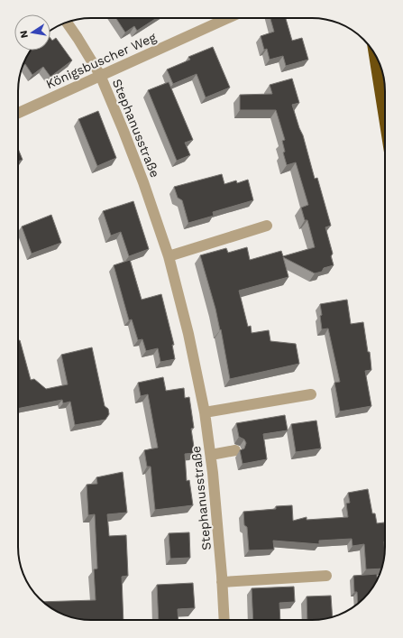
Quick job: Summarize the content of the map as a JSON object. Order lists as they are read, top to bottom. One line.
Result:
{"streets":{"street":["Königsbuscher Weg","Stephanusstraße"]},"crossings":[["Königsbuscher Weg","Stephanusstraße"]],"north":"left"}
